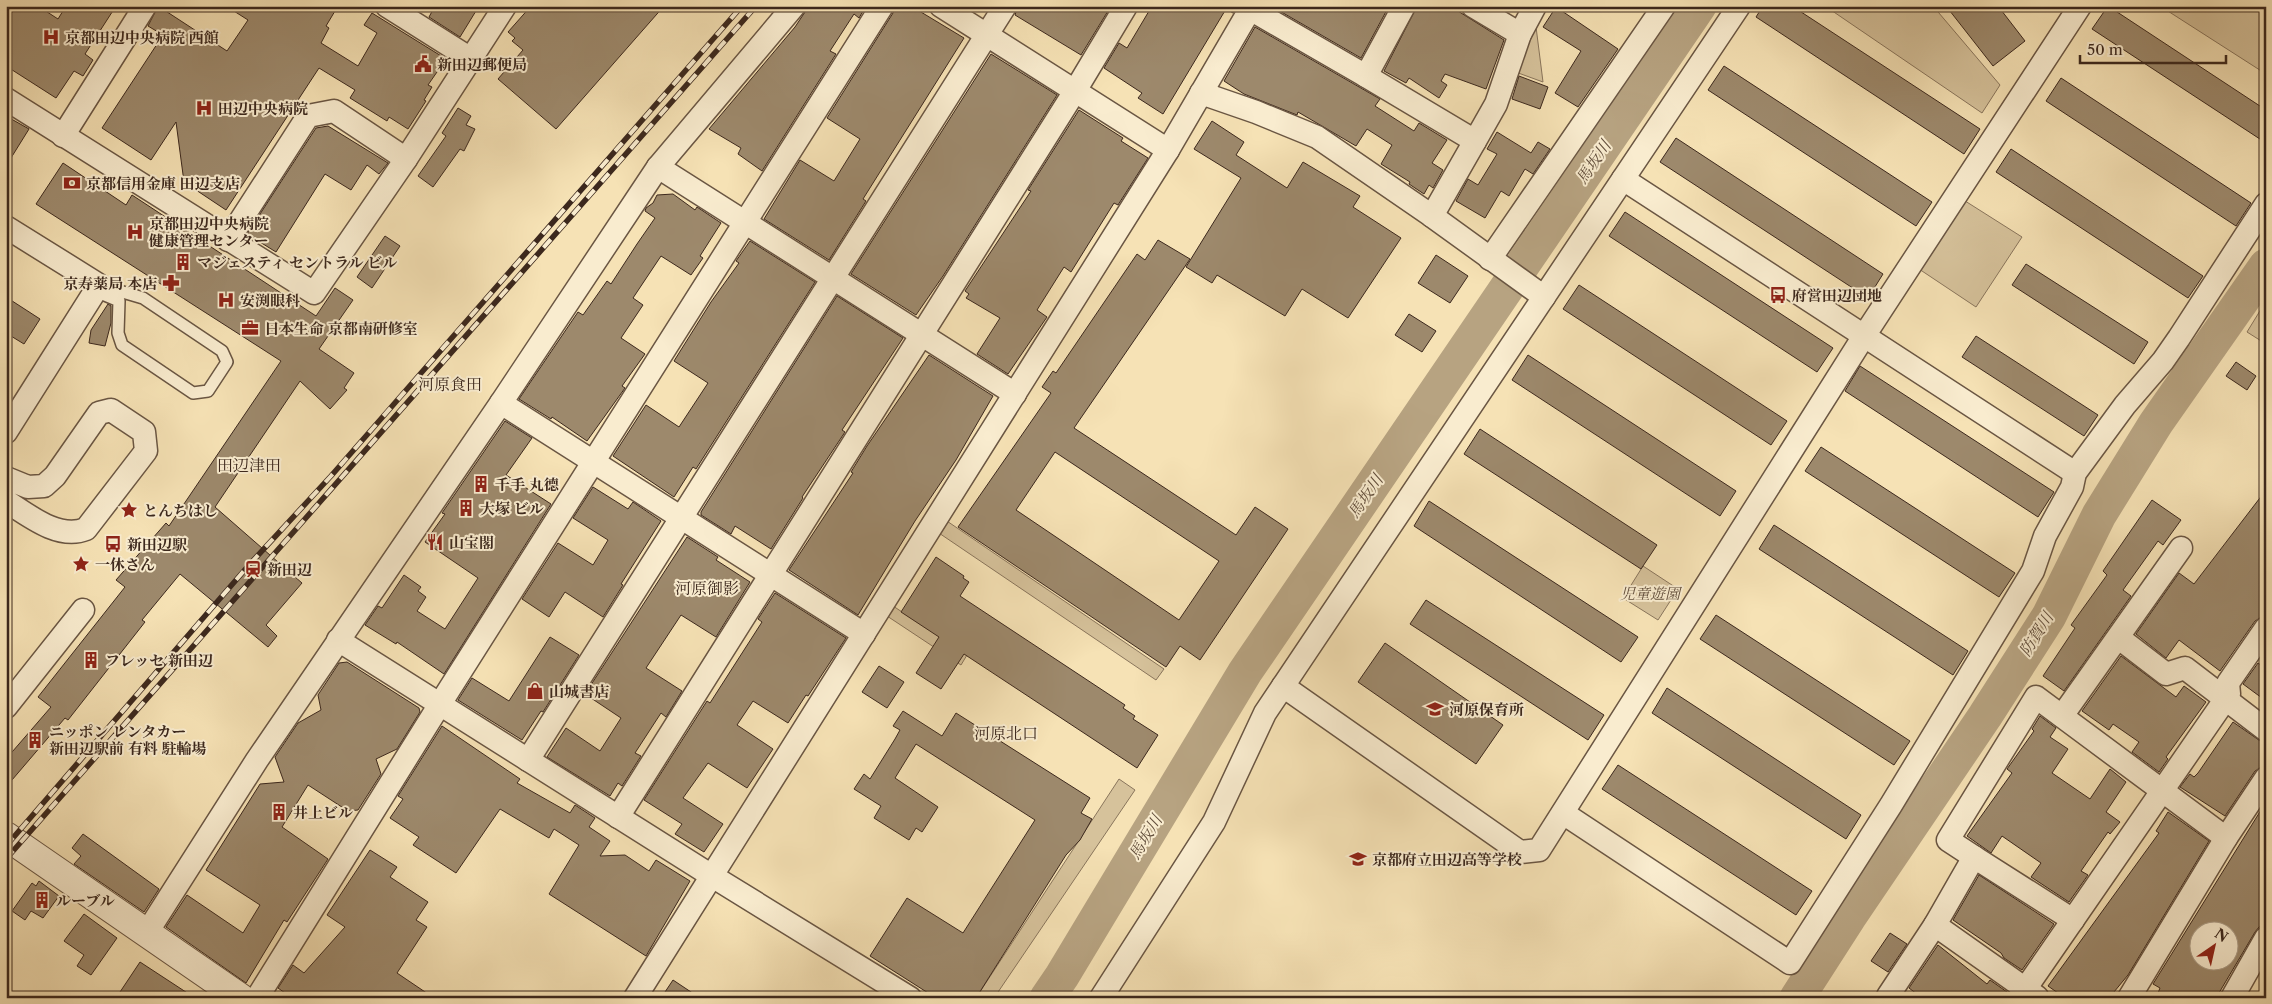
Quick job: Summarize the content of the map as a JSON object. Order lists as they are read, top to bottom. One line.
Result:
{"districts":["河原食田","田辺津田","河原御影","河原北口"],"water":["馬坂川","防賀川"],"parks":["児童遊園"],"places":{"hospital":["京都田辺中央病院 西館","田辺中央病院","京都田辺中央病院 健康管理センター","安渕眼科"],"public building":["新田辺郵便局"],"bank":["京都信用金庫 田辺支店"],"building":["マジェスティ セントラル ビル","千手 丸德","大塚 ビル","フレッセ 新田辺","ニッポン レンタカー 新田辺駅前 有料 駐輪場","井上ビル","ルーブル"],"pharmacy":["京寿薬局 本店"],"bus stop":["府営田辺団地","新田辺駅"],"office":["日本生命 京都南研修室"],"place":["とんちはし","一休さん"],"restaurant":["山宝閣"],"station":["新田辺"],"shop":["山城書店"],"school or university":["河原保育所","京都府立田辺高等学校"]},"scale_bar":"50 m","north":"top right"}
